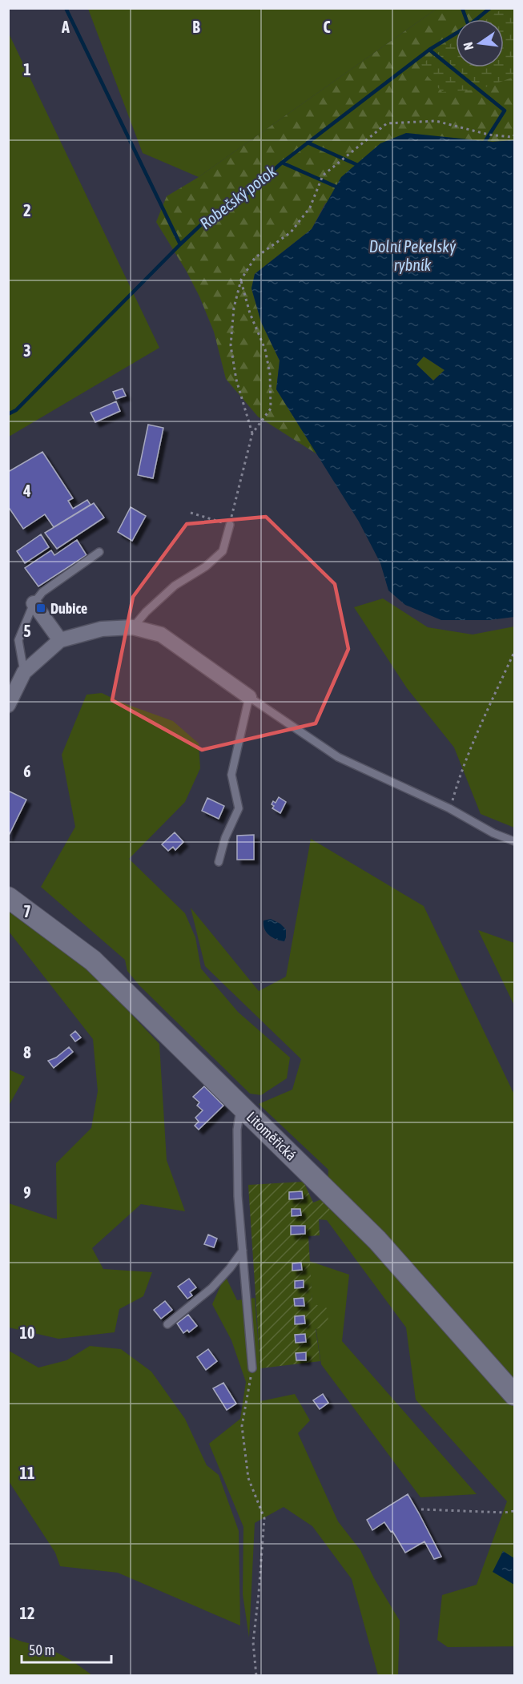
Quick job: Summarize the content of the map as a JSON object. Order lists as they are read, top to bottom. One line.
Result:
{"streets":{"street":["Litoměřická"]},"water":["Robečský potok","Dolní Pekelský rybník"],"places":{"transit":["Dubice"]},"scale_bar":"50 m","north":"left","grid":{"columns":["A","B","C"],"rows":["1","2","3","4","5","6","7","8","9","10","11","12"]}}
